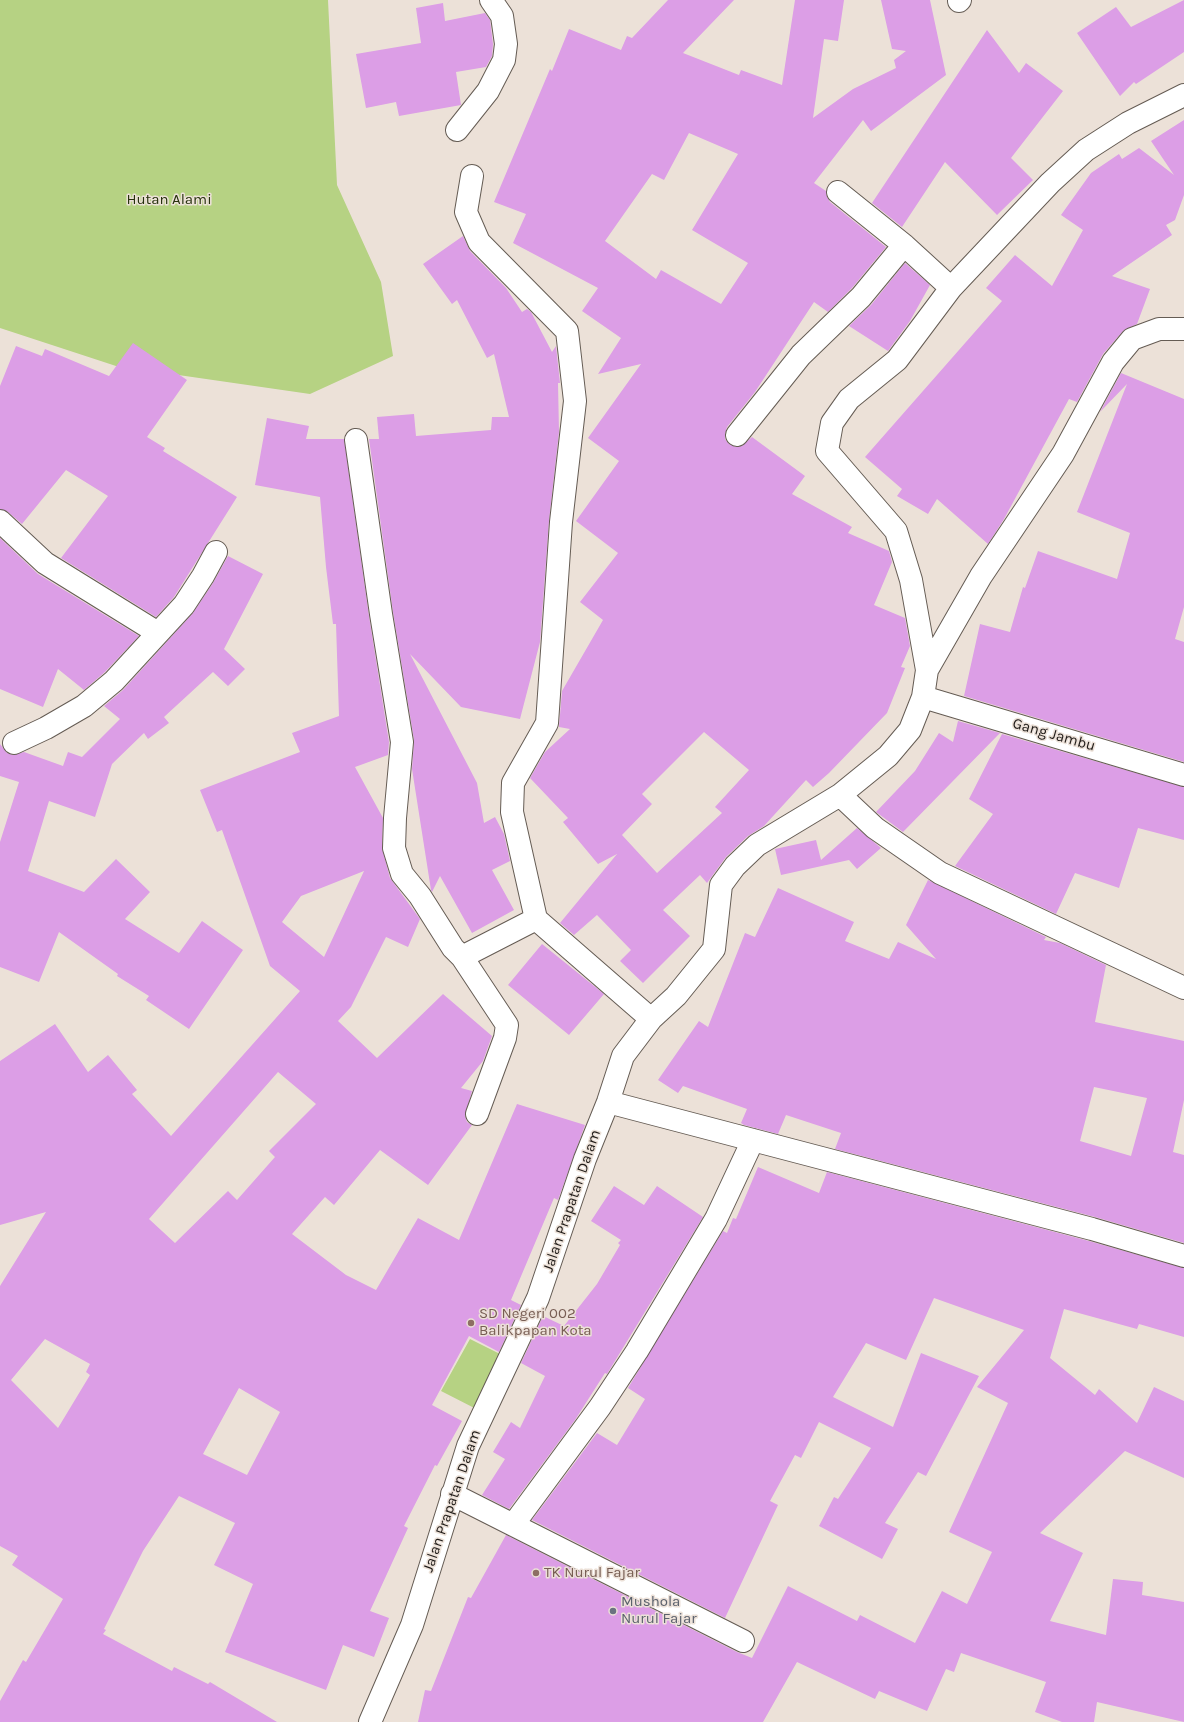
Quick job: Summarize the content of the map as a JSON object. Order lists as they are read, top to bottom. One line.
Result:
{"streets":{"street":["Gang Jambu","Jalan Prapatan Dalam"]},"crossings":[["Gang Jambu","Jalan Prapatan Dalam"]],"parks":["Hutan Alami"],"places":["SD Negeri 002 Balikpapan Kota","TK Nurul Fajar","Mushola Nurul Fajar"]}
